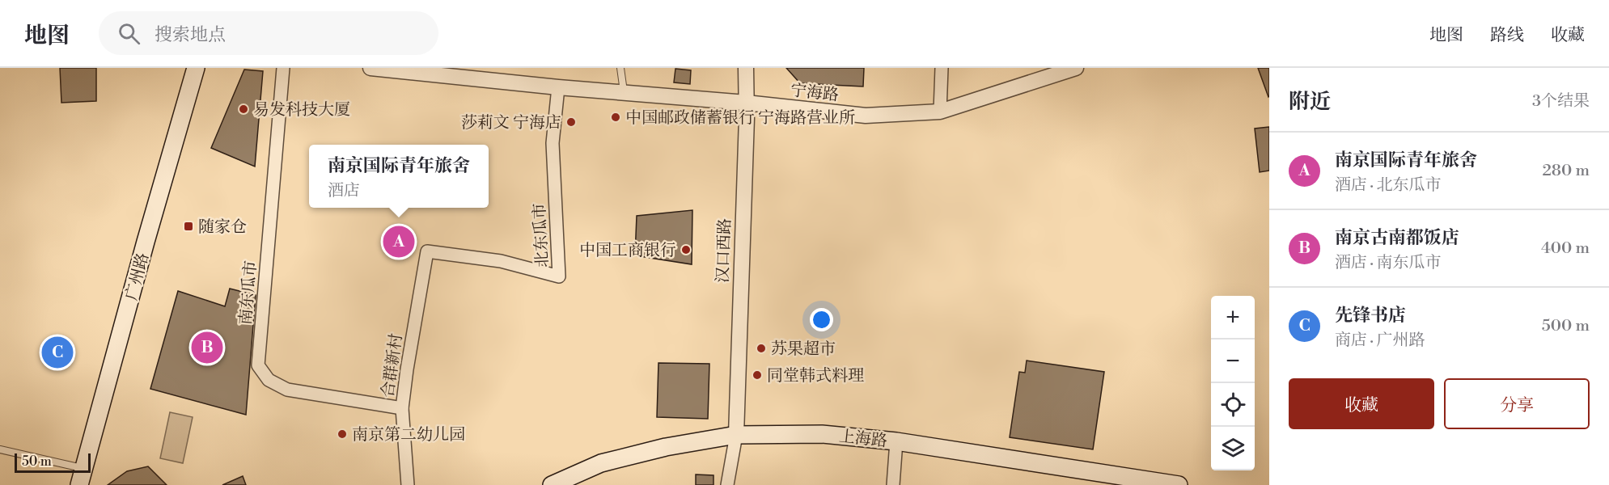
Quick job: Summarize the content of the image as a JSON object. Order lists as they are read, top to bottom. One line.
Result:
{"streets":{"main road":["广州路","上海路"],"street":["宁海路","北东瓜市","汉口西路","南东瓜市","合群新村"]},"crossings":[["宁海路","北东瓜市"],["宁海路","汉口西路"],["北东瓜市","合群新村"],["汉口西路","上海路"],["南东瓜市","合群新村"]],"places":{"other":["易发科技大厦","中国邮政储蓄银行 宁海路营业所","莎莉文 宁海店","中国工商银行","苏果超市","同堂韩式料理","南京第二幼儿园"],"transit":["随家仓"]},"scale_bar":"50 m","page":{"header":"地图","search":"搜索地点","nav":["地图","路线","收藏"],"heading":["附近","3个结果"],"list":[{"mark":"A","name":"南京国际青年旅舍","note":"酒店 · 北东瓜市","value":"280 m"},{"mark":"B","name":"南京古南都饭店","note":"酒店 · 南东瓜市","value":"400 m"},{"mark":"C","name":"先锋书店","note":"商店 · 广州路","value":"500 m"}],"popup":["南京国际青年旅舍","酒店"],"pins":["A","B","C"],"map_buttons":["+","−"],"buttons":["收藏","分享"],"scale":"50 m"}}
